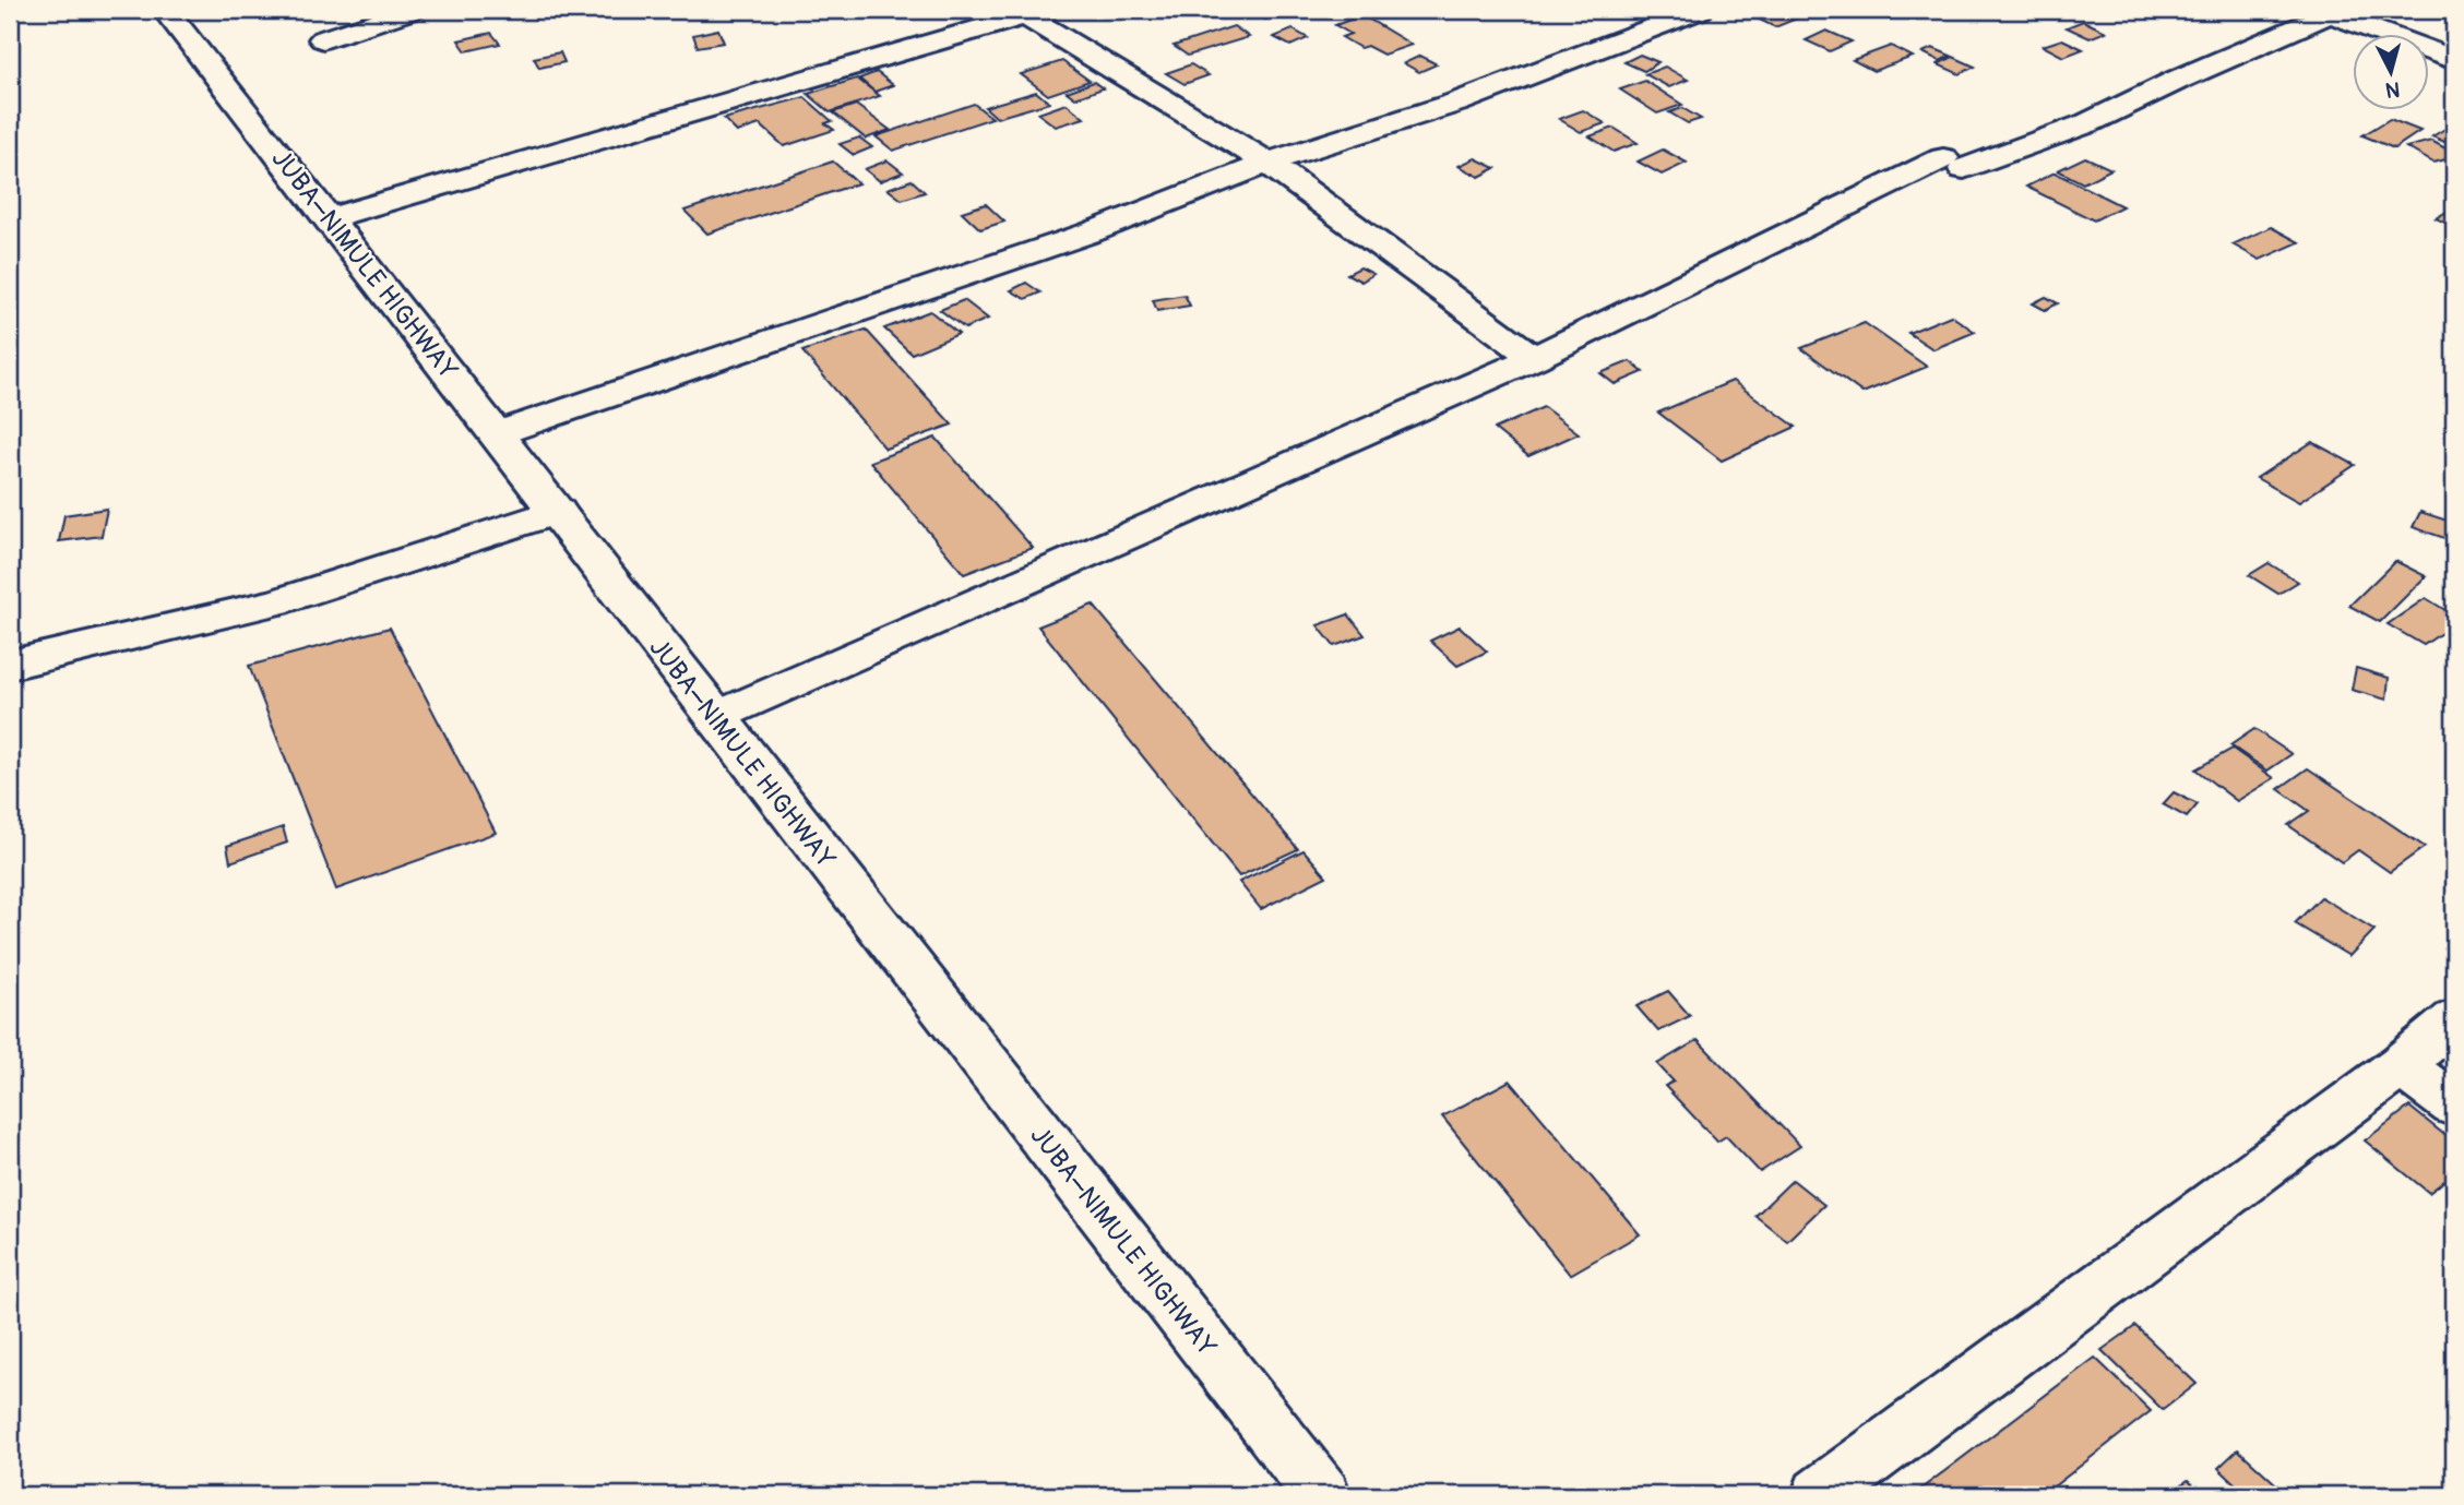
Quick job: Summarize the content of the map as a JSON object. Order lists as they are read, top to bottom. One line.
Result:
{"streets":{"street":["JUBA–NIMULE HIGHWAY"]},"north":"bottom"}
